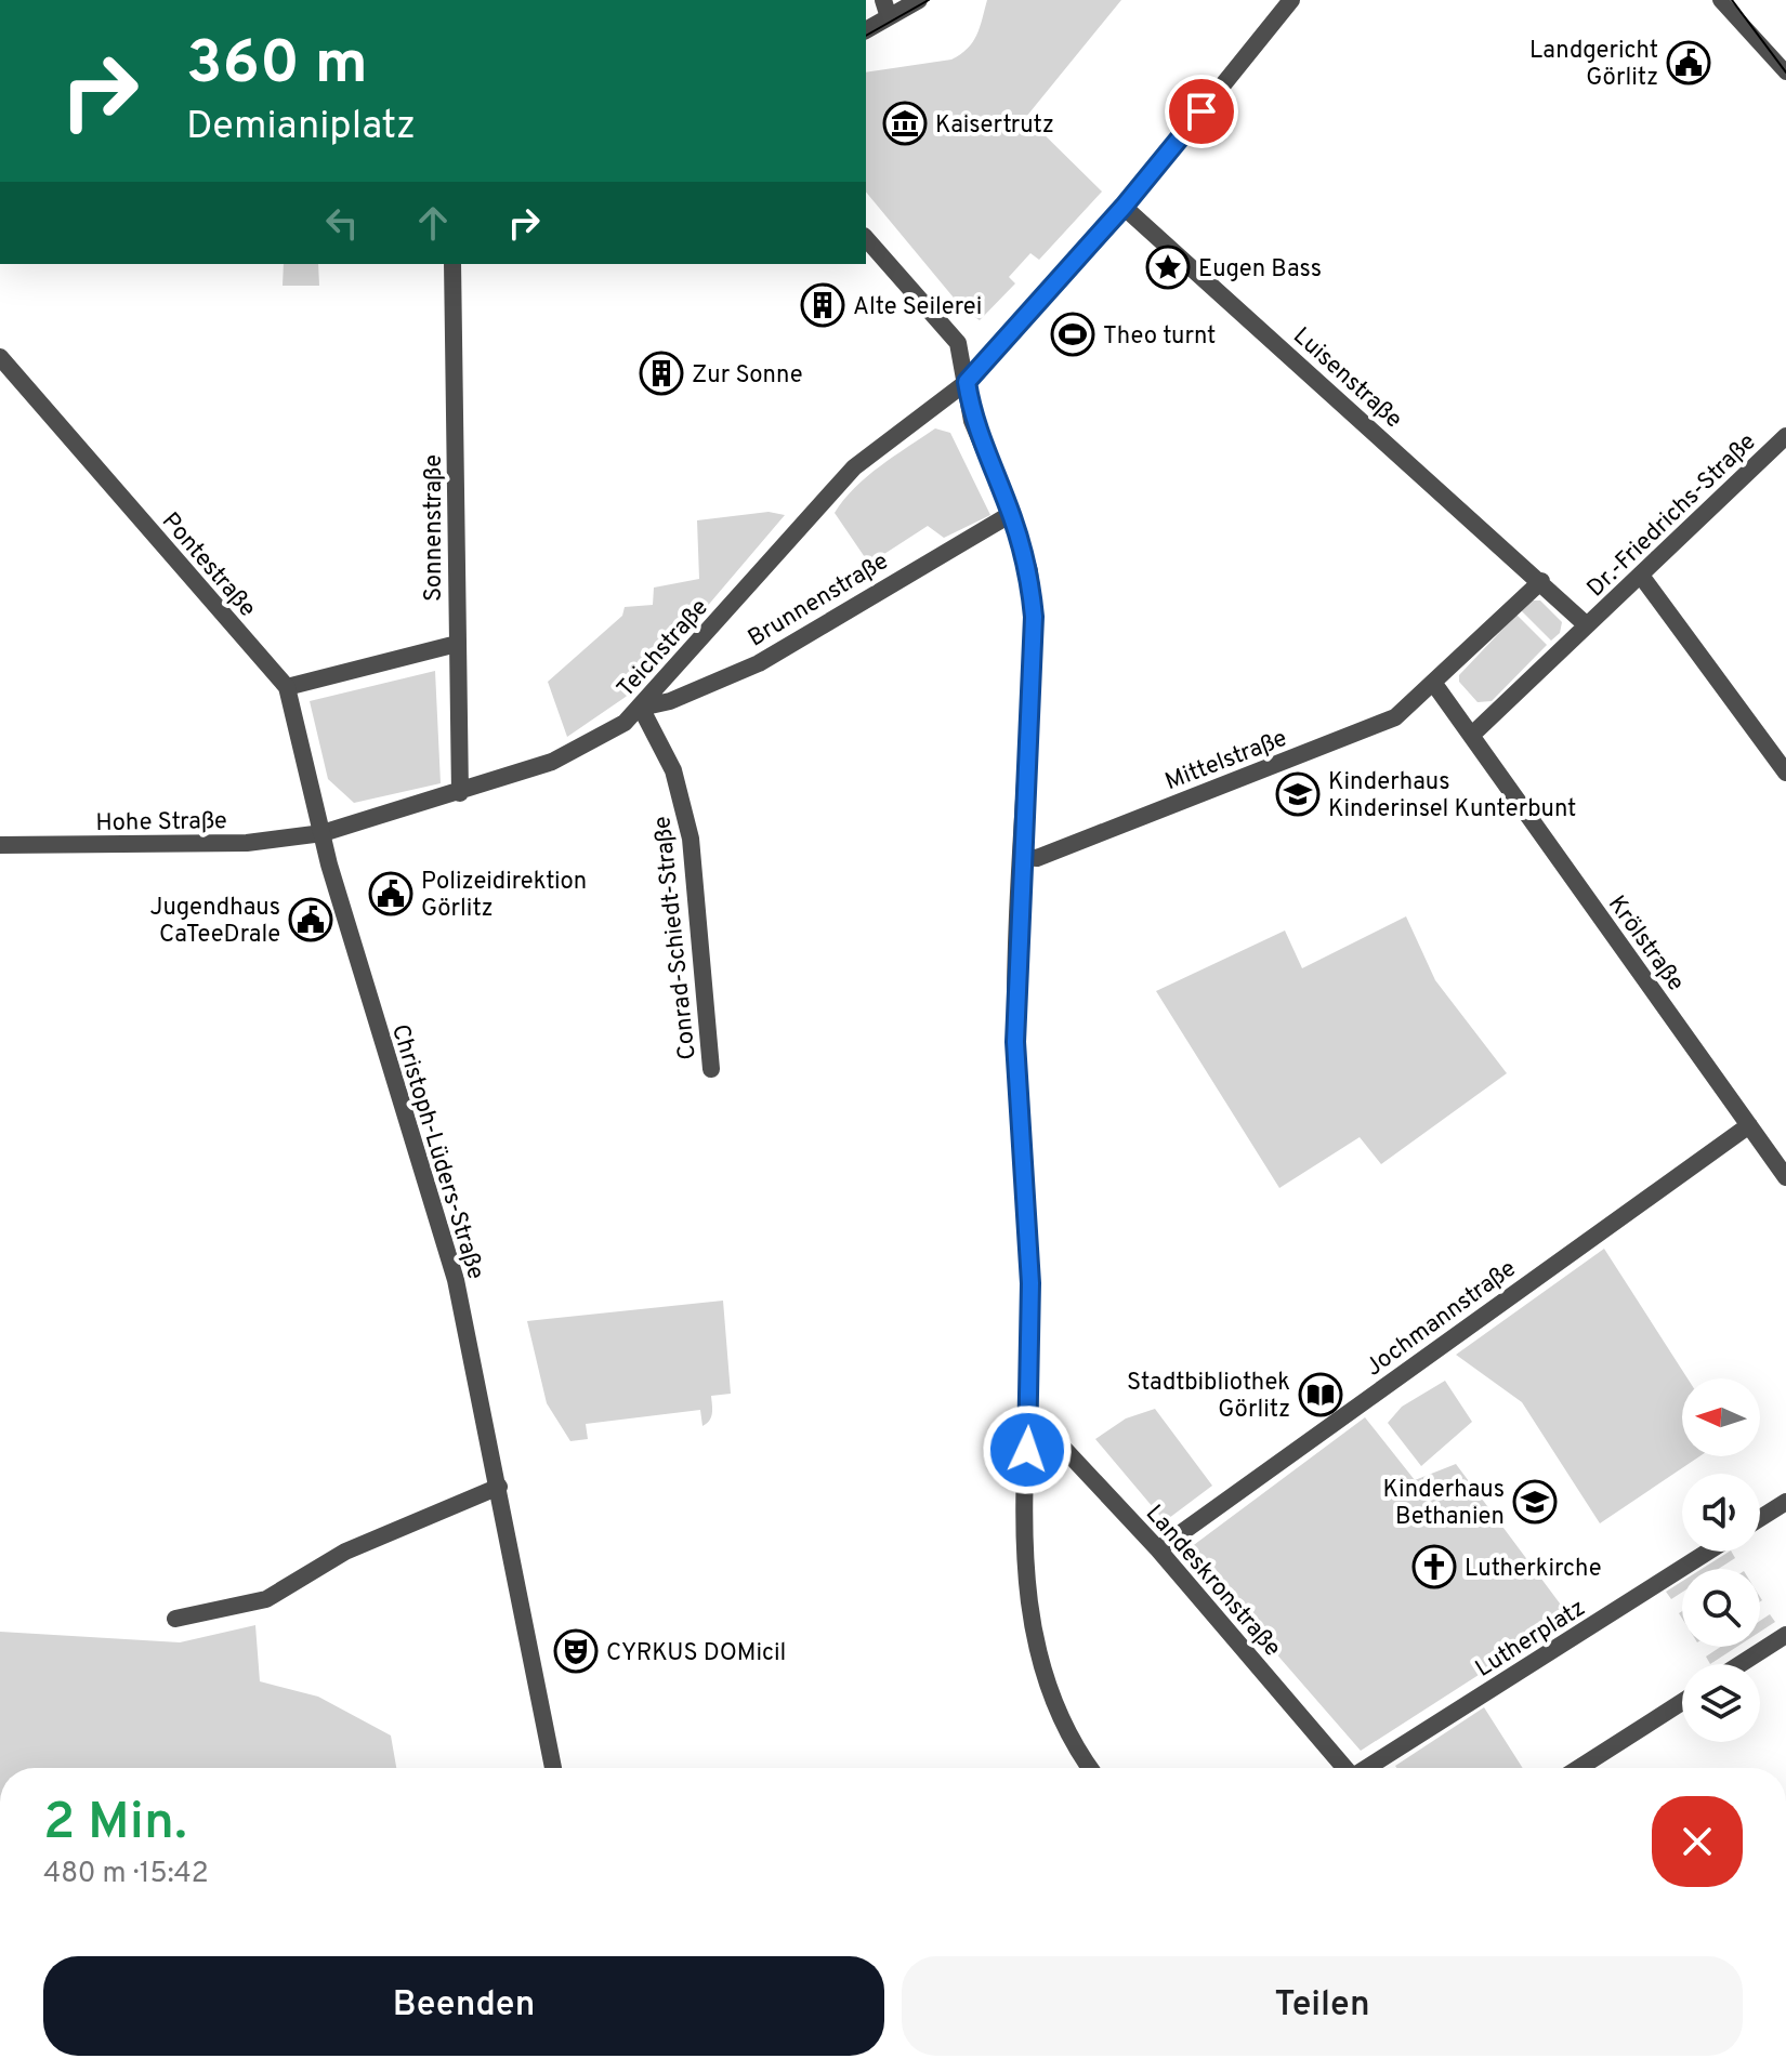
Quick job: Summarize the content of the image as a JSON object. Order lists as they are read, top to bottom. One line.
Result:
{"streets":{"street":["Luisenstraße","Dr.-Friedrichs-Straße","Sonnenstraße","Pontestraße","Brunnenstraße","Teichstraße","Mittelstraße","Hohe Straße","Conrad-Schiedt-Straße","Krölstraße","Christoph-Lüders-Straße","Jochmannstraße","Landeskronstraße","Lutherplatz"]},"crossings":[["Luisenstraße","Dr.-Friedrichs-Straße"],["Luisenstraße","Teichstraße"],["Luisenstraße","Mittelstraße"],["Dr.-Friedrichs-Straße","Krölstraße"],["Sonnenstraße","Teichstraße"],["Pontestraße","Teichstraße"],["Pontestraße","Hohe Straße"],["Pontestraße","Christoph-Lüders-Straße"],["Brunnenstraße","Teichstraße"],["Brunnenstraße","Conrad-Schiedt-Straße"],["Teichstraße","Hohe Straße"],["Teichstraße","Conrad-Schiedt-Straße"],["Teichstraße","Christoph-Lüders-Straße"],["Mittelstraße","Krölstraße"],["Hohe Straße","Christoph-Lüders-Straße"],["Krölstraße","Jochmannstraße"],["Jochmannstraße","Landeskronstraße"]],"places":{"public building":["Landgericht Görlitz","Polizeidirektion Görlitz","Jugendhaus CaTeeDrale"],"museum":["Kaisertrutz"],"place":["Eugen Bass"],"building":["Alte Seilerei","Zur Sonne"],"sports":["Theo turnt"],"school or university":["Kinderhaus Kinderinsel Kunterbunt","Kinderhaus Bethanien"],"library":["Stadtbibliothek Görlitz"],"church":["Lutherkirche"],"theatre":["CYRKUS DOMicil"]},"north":"left","page":{"turn":["360 m","Demianiplatz"],"heading":["2 Min.","480 m · 15:42"],"buttons":["Beenden","Teilen"]}}
